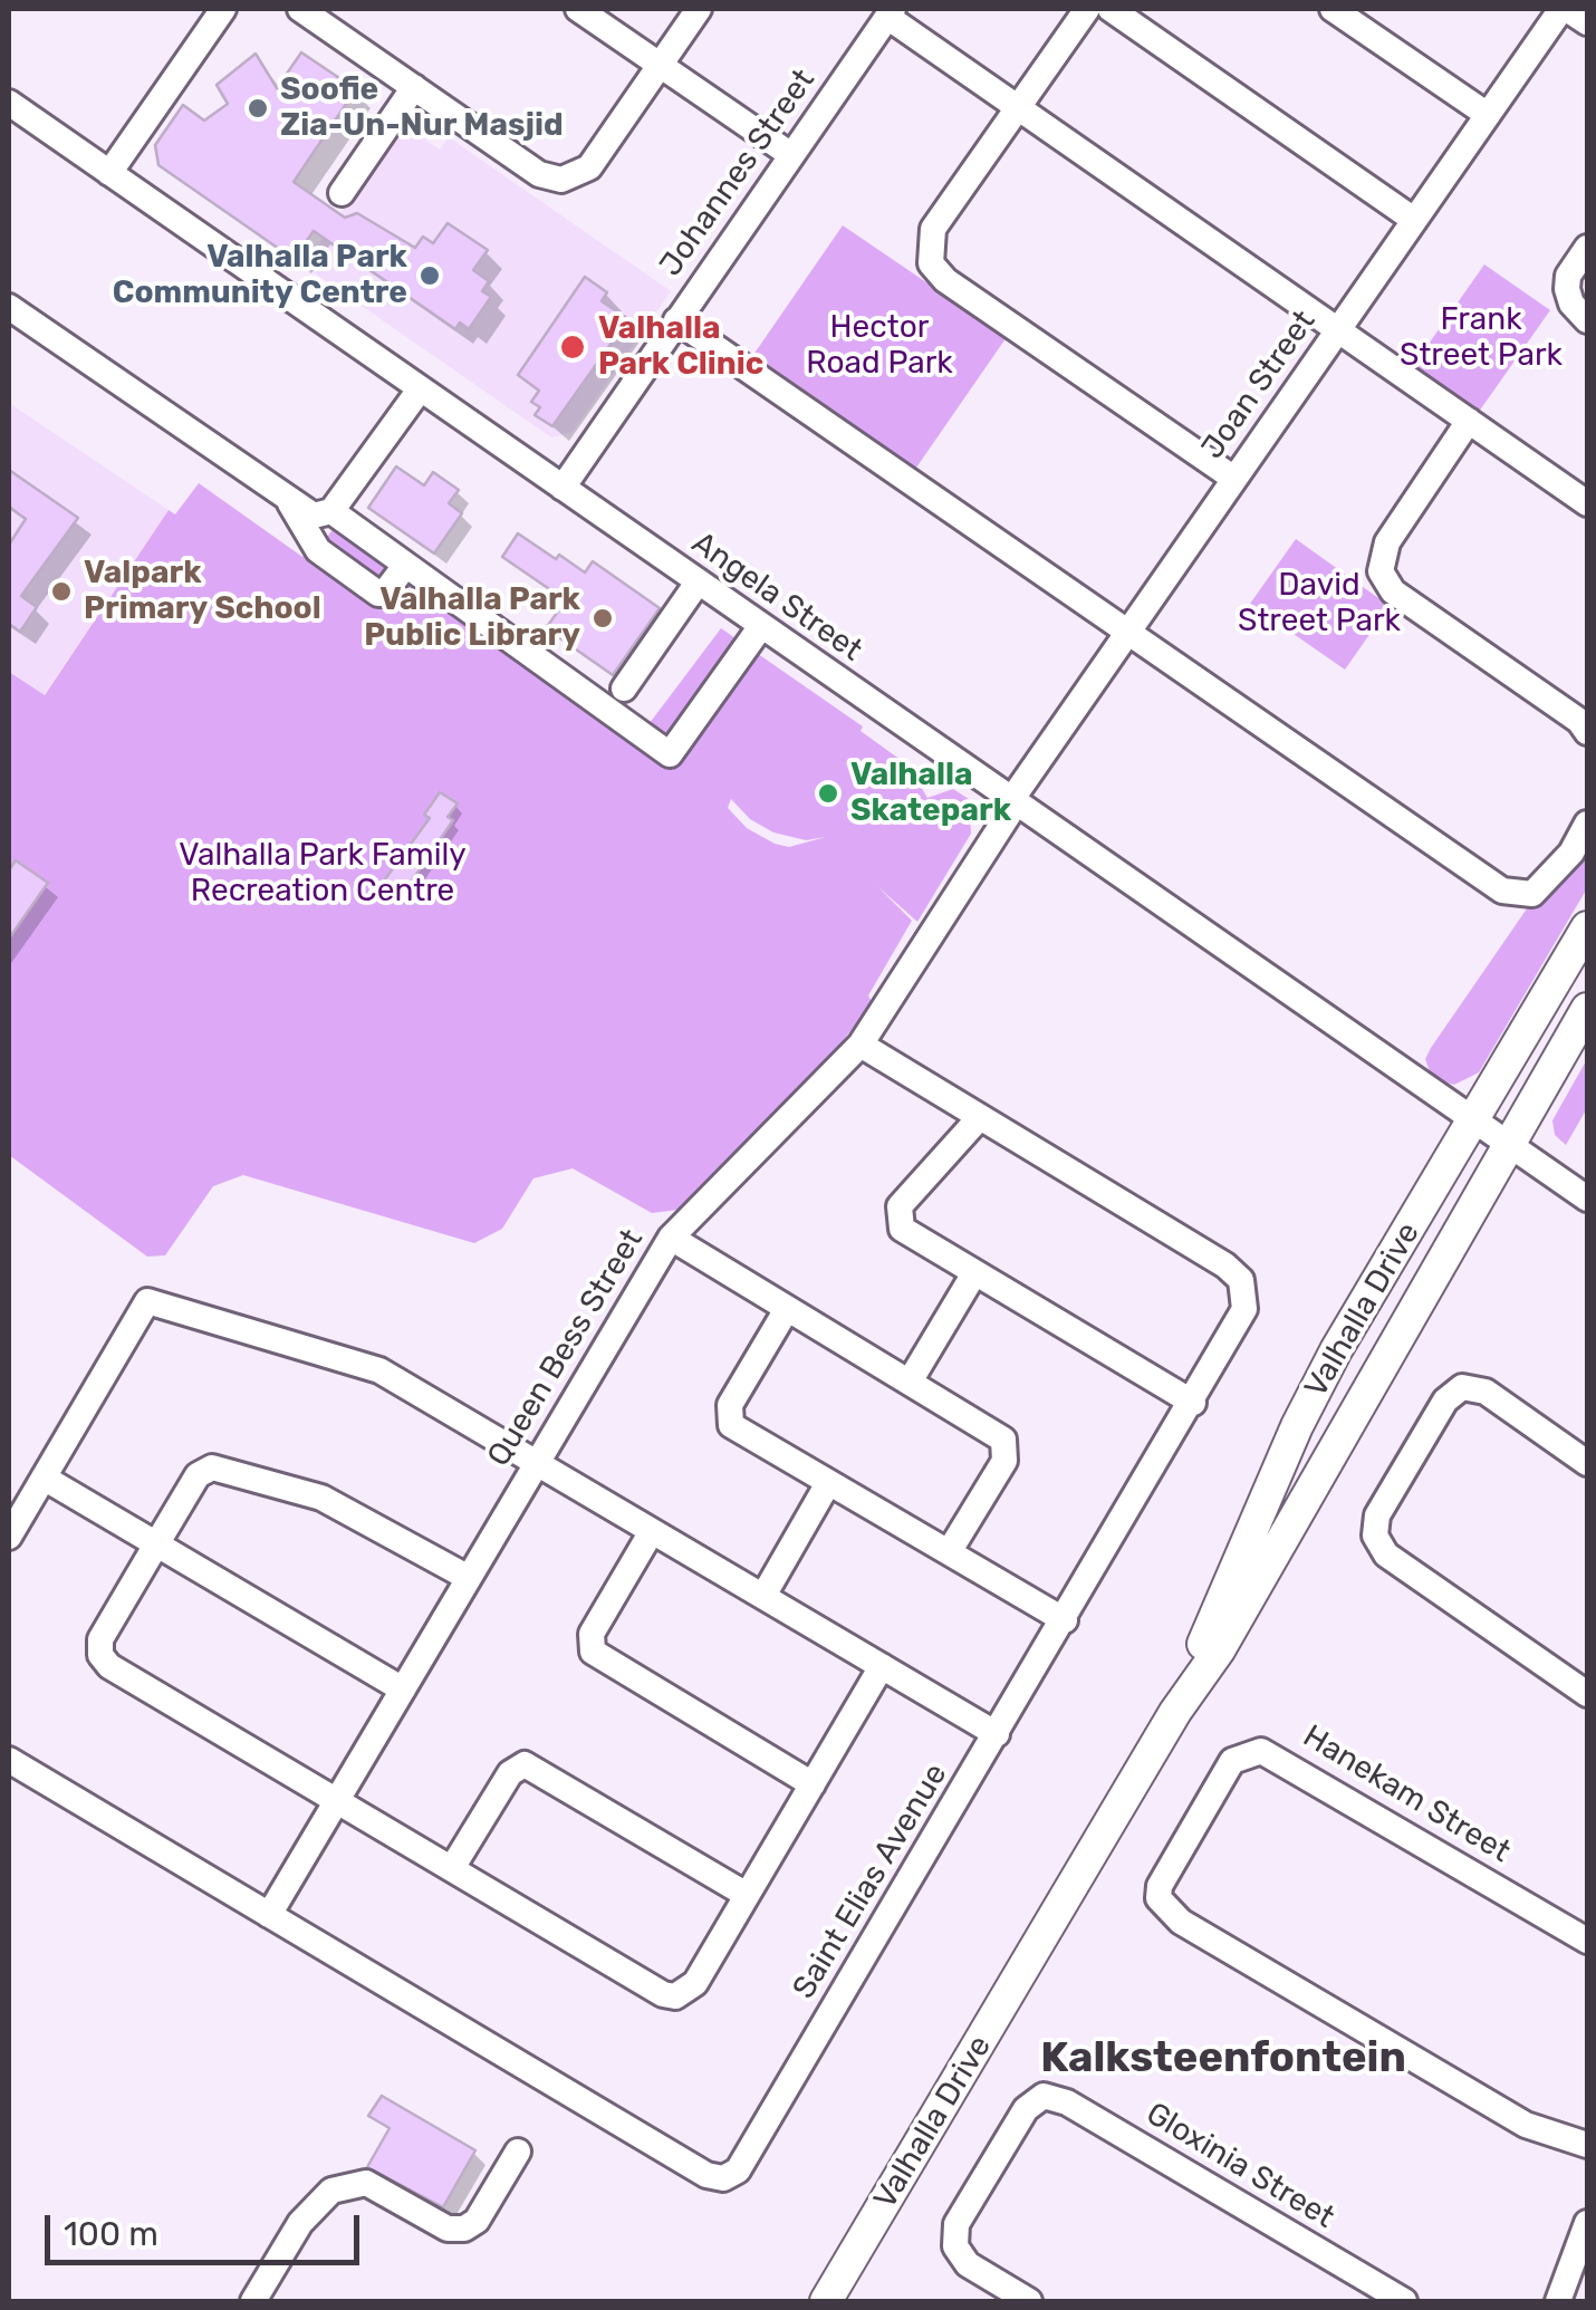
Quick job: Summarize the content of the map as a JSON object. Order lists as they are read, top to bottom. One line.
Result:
{"streets":{"main road":["Valhalla Drive"],"street":["Johannes Street","Joan Street","Angela Street","Queen Bess Street","Hanekam Street","Saint Elias Avenue","Gloxinia Street"]},"crossings":[["Johannes Street","Angela Street"],["Joan Street","Angela Street"],["Joan Street","Queen Bess Street"],["Angela Street","Valhalla Drive"],["Angela Street","Queen Bess Street"],["Queen Bess Street","Saint Elias Avenue"]],"districts":["Kalksteenfontein"],"parks":["Frank Street Park","Hector Road Park","David Street Park","Valhalla Park Family Recreation Centre"],"places":["Soofie Zia-Un-Nur Masjid","Valhalla Park Community Centre","Valhalla Park Clinic","Valpark Primary School","Valhalla Park Public Library","Valhalla Skatepark"],"scale_bar":"100 m"}
